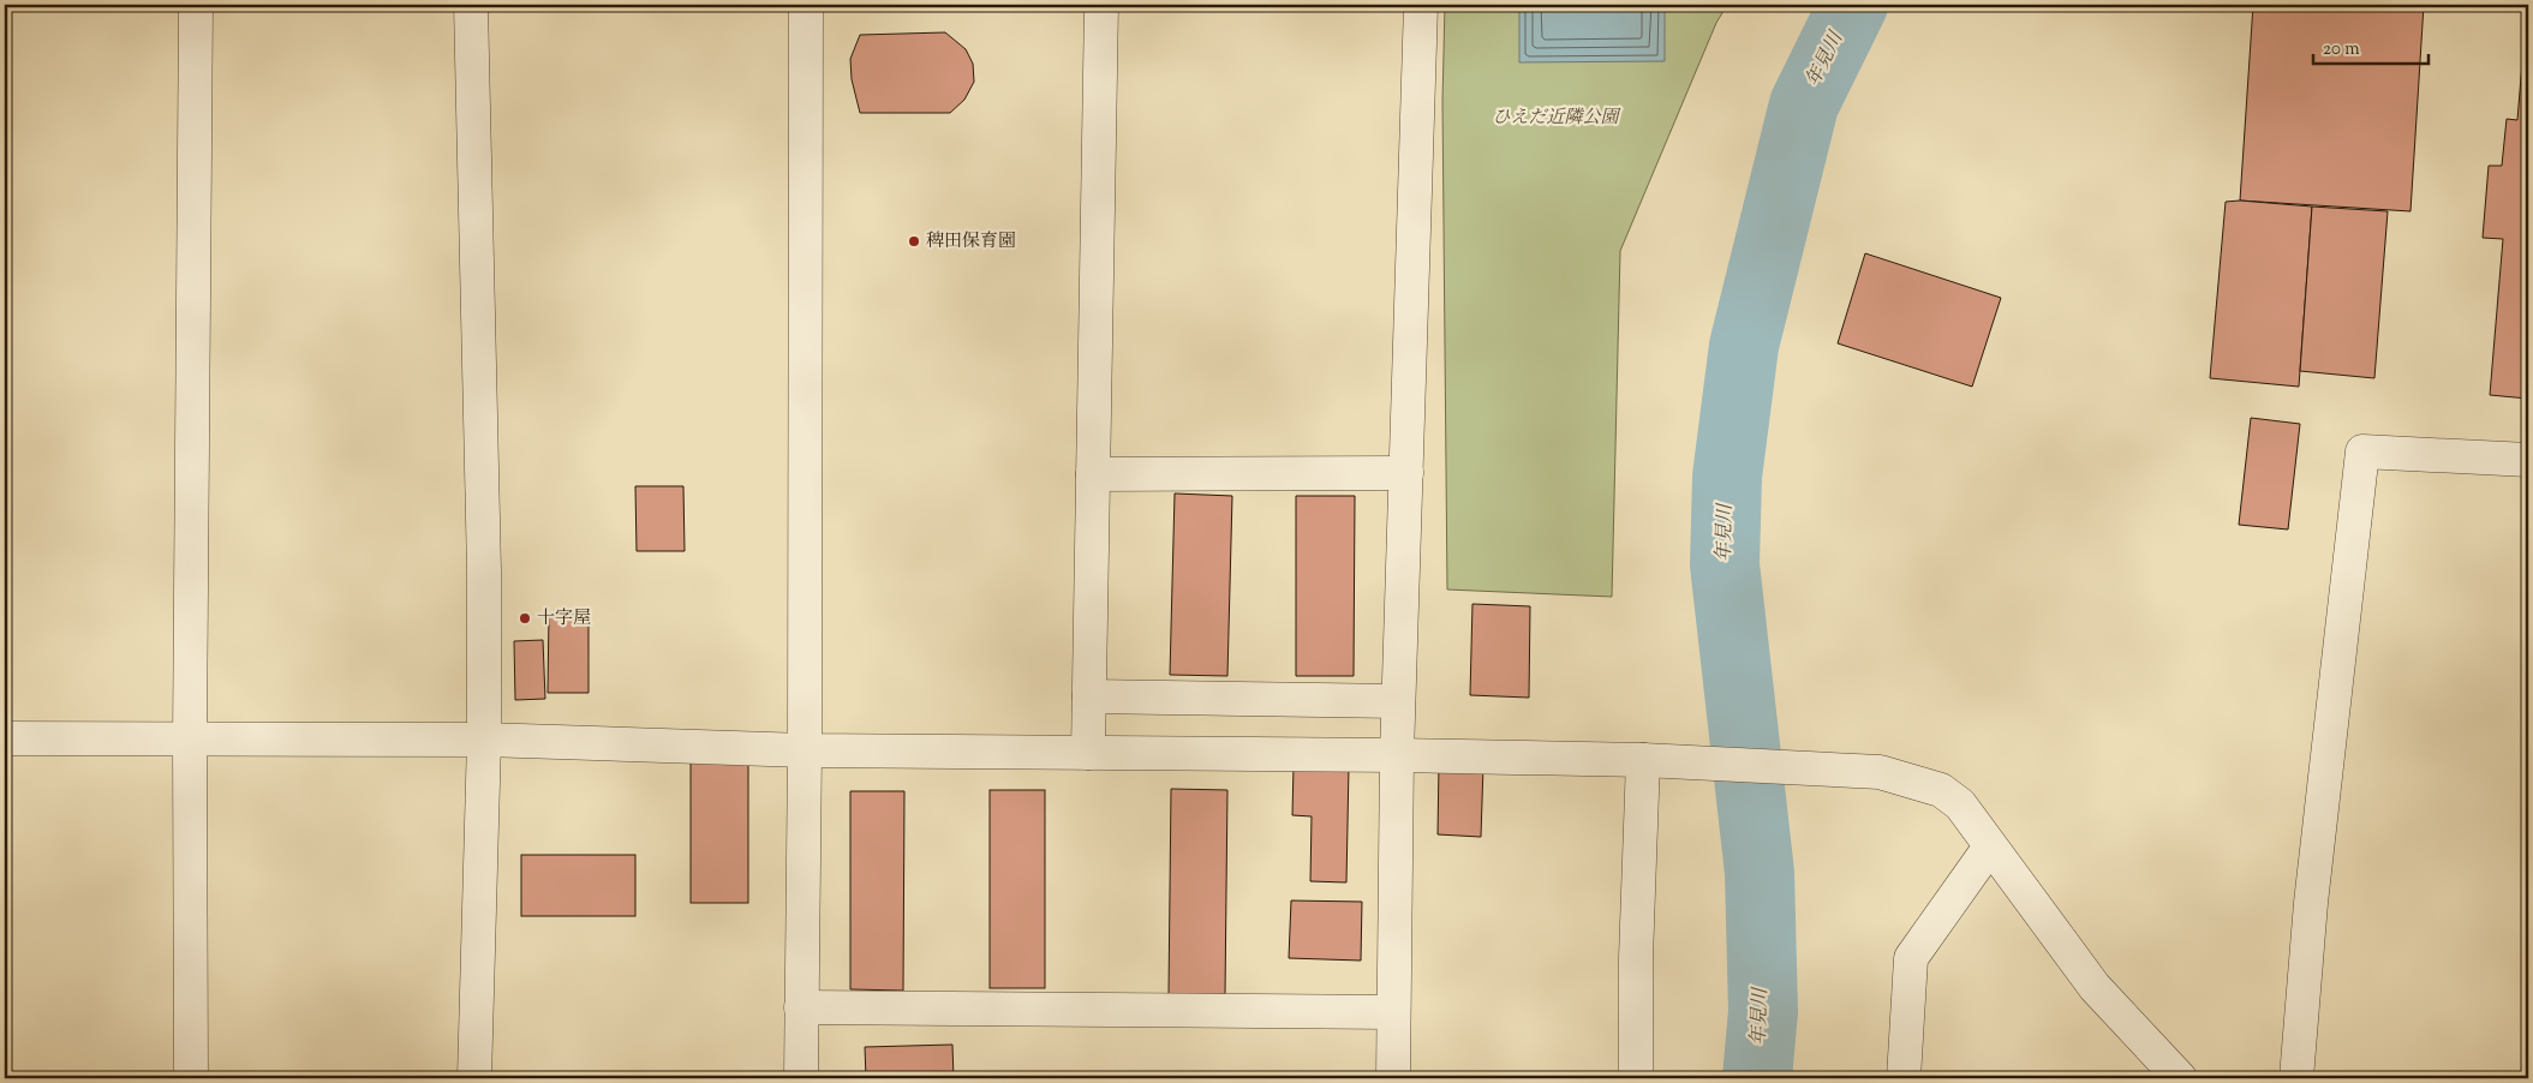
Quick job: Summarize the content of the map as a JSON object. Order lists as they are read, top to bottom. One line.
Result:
{"water":["年見川"],"parks":["ひえだ近隣公園"],"places":["稗田保育園","十字屋"],"scale_bar":"20 m"}
